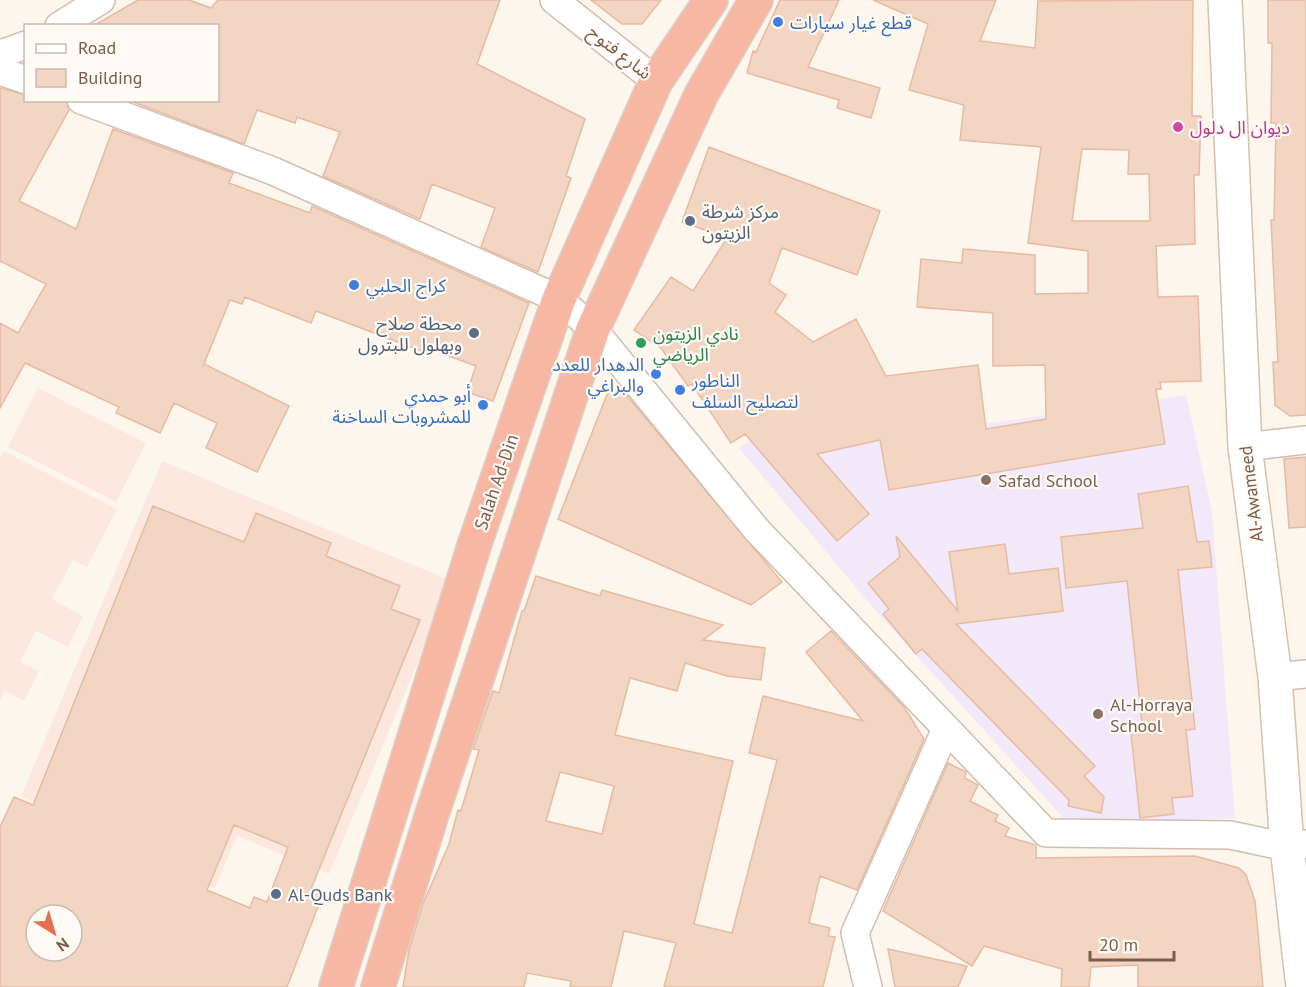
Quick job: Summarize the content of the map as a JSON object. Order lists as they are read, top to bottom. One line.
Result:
{"streets":{"highway":["Salah Ad-Din"],"main road":["Al-Awameed"],"street":["شارع فتوح"]},"crossings":[["شارع فتوح","Salah Ad-Din"]],"places":["قطع غيار سيارات","ديوان ال دلول","مركز شرطة الزيتون","كراج الحلبي","محطة صلاح وبهلول للبترول","نادي الزيتون الرياضي","الدهدار للعدد والبراغي","الناطور لتصليح السلف","أبو حمدي للمشروبات الساخنة","Safad School","Al-Horraya School","Al-Quds Bank"],"legend":["Road","Building"],"scale_bar":"20 m","north":"bottom right"}
